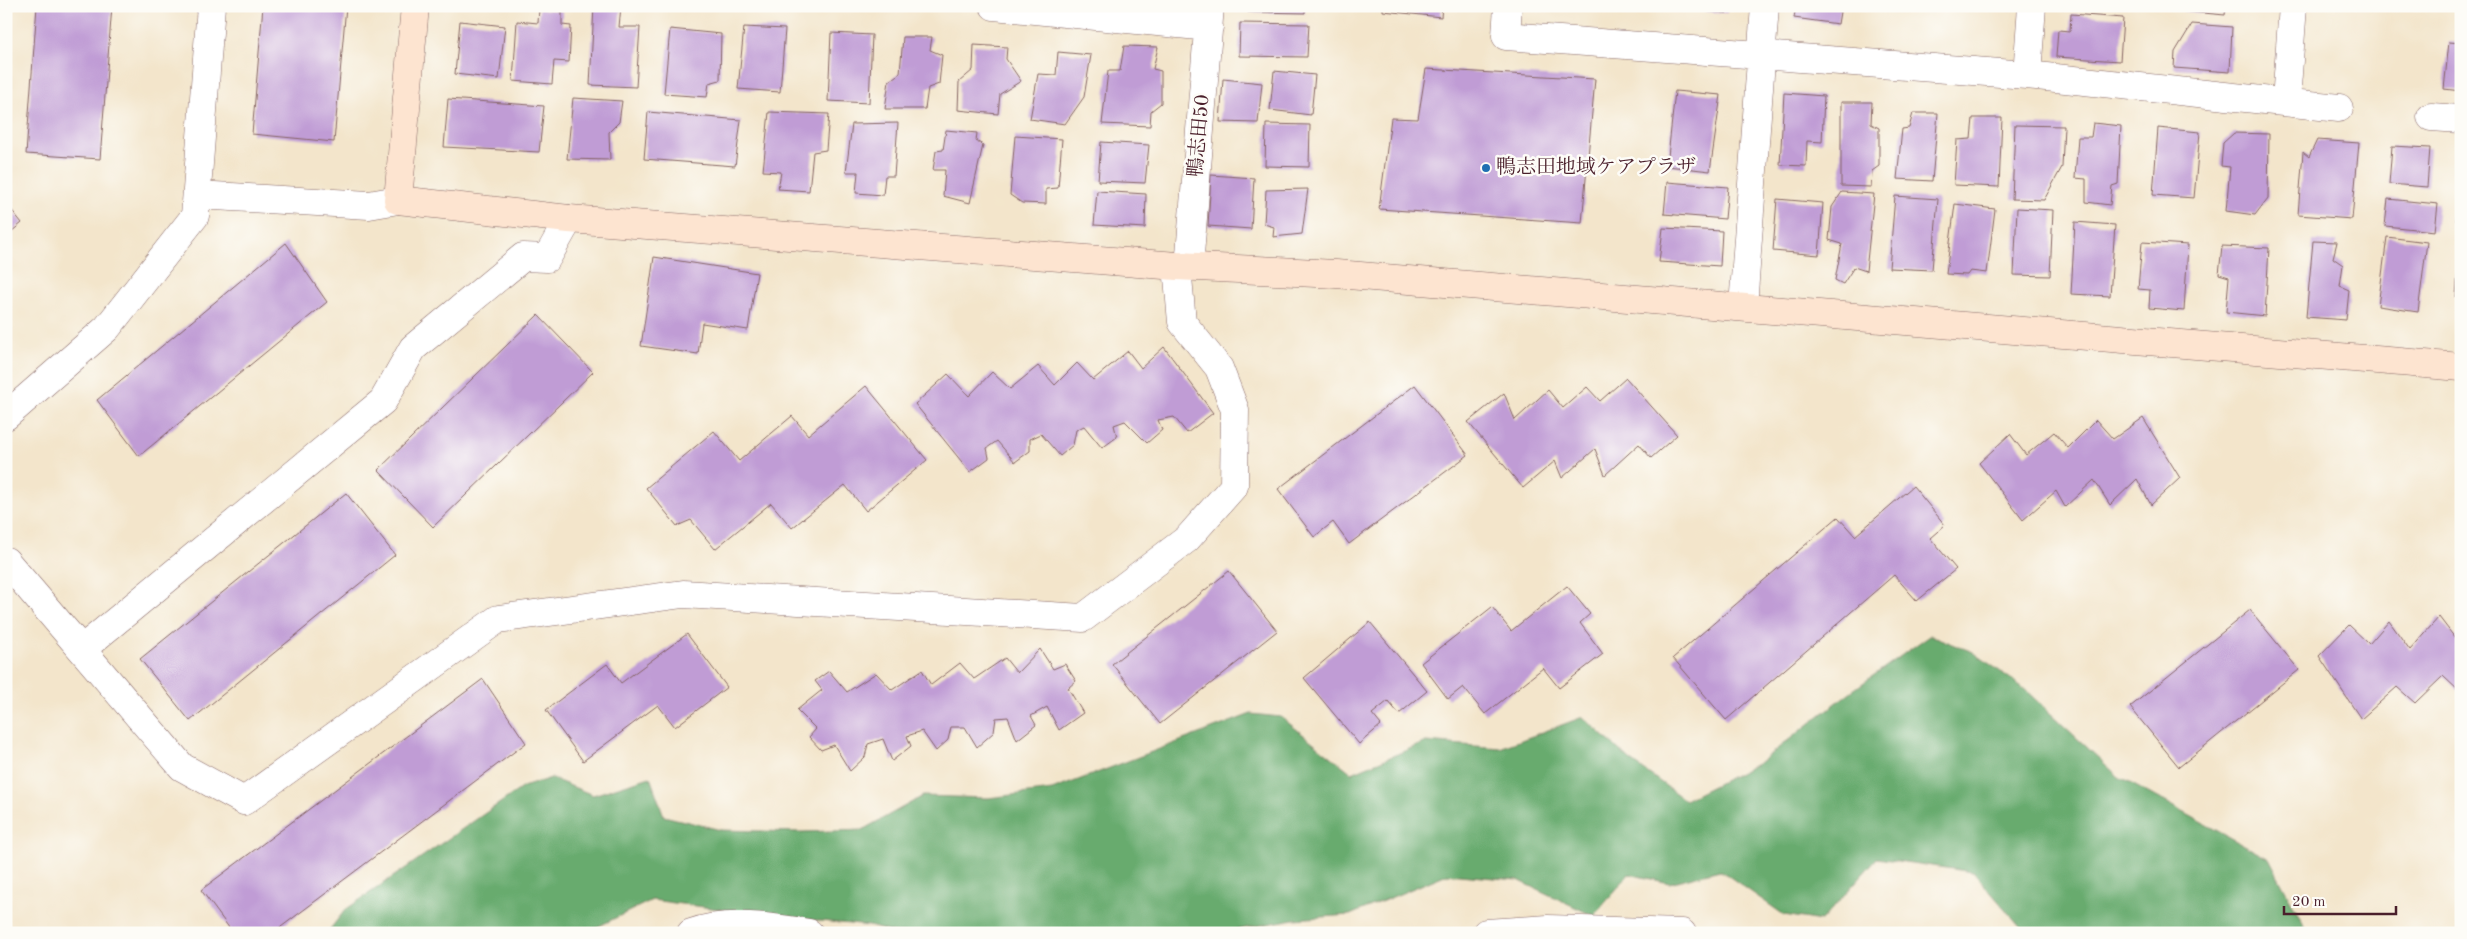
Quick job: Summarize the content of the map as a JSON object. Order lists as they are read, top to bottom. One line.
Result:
{"streets":{"street":["鴨志田50"]},"places":["鴨志田地域ケアプラザ"],"scale_bar":"20 m"}
